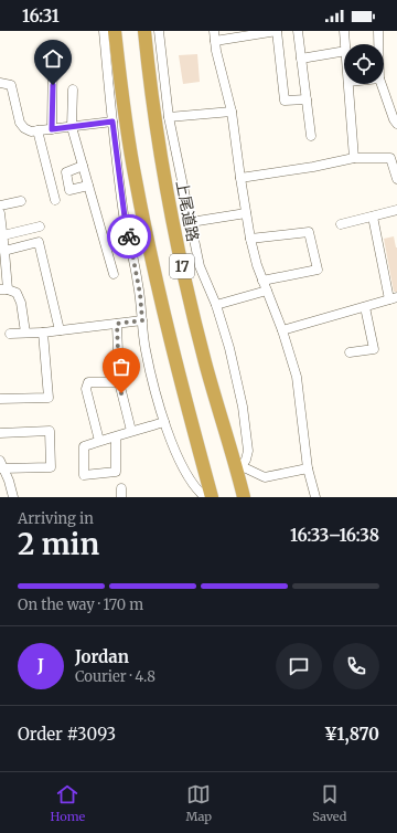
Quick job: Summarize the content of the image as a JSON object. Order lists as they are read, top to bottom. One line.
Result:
{"streets":{"highway":["上尾道路","17"]},"page":{"status":"16:31","heading":["2 min","Arriving in","16:33–16:38"],"panel":["Jordan","Courier · 4.8","Order #3093","¥1,870"],"bar":"On the way · 170 m","round":"J","tabs":["Home","Map","Saved"]}}
